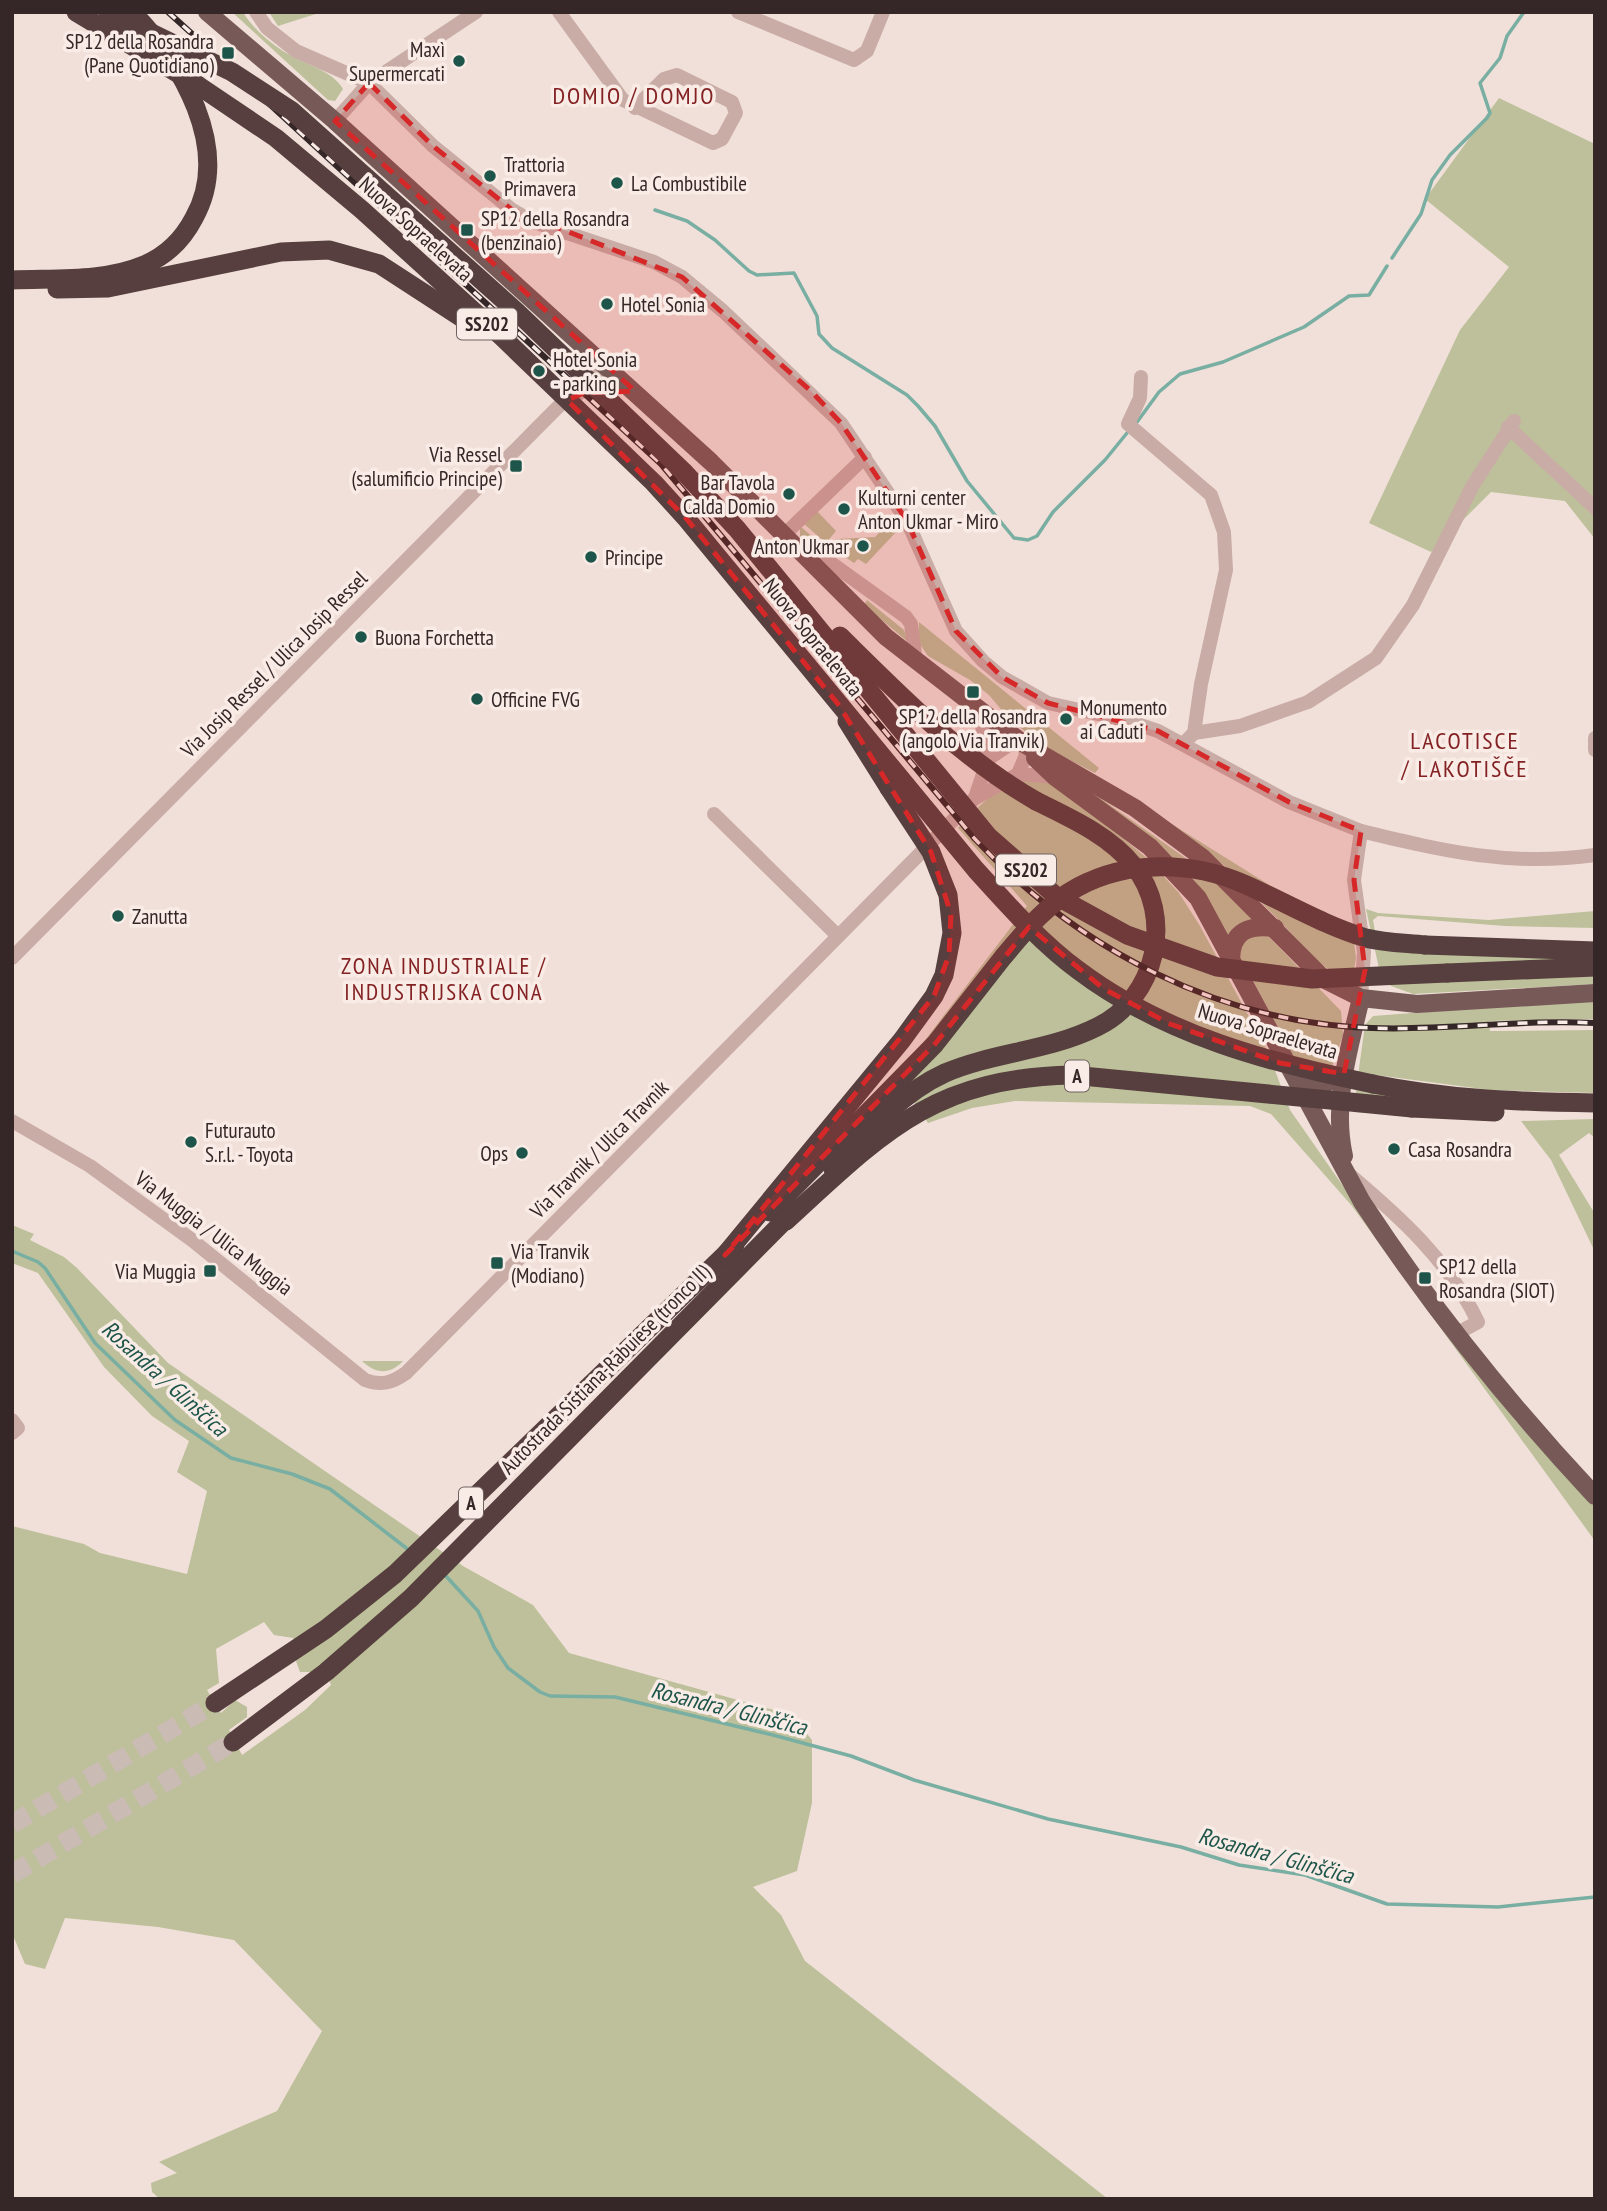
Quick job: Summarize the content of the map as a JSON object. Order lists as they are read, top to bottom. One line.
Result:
{"streets":{"highway":["Nuova Sopraelevata","SS202","A","Autostrada Sistiana-Rabuiese (tronco II)"],"street":["Via Josip Ressel / Ulica Josip Ressel","Via Travnik / Ulica Travnik","Via Muggia / Ulica Muggia"]},"crossings":[["Nuova Sopraelevata","A"],["A","Autostrada Sistiana-Rabuiese (tronco II)"],["Via Travnik / Ulica Travnik","Via Muggia / Ulica Muggia"]],"districts":["DOMIO / DOMJO","LACOTISCE / LAKOTIŠČE","ZONA INDUSTRIALE / INDUSTRIJSKA CONA"],"water":["Rosandra / Glinščica"],"places":{"transit":["SP12 della Rosandra (Pane Quotidiano)","SP12 della Rosandra (benzinaio)","Via Ressel (salumificio Principe)","SP12 della Rosandra (angolo Via Tranvik)","Via Tranvik (Modiano)","Via Muggia","SP12 della Rosandra (SIOT)"],"other":["Maxì Supermercati","Trattoria Primavera","La Combustibile","Hotel Sonia","Hotel Sonia - parking","Bar Tavola Calda Domio","Kulturni center Anton Ukmar - Miro","Anton Ukmar","Principe","Buona Forchetta","Officine FVG","Monumento ai Caduti","Zanutta","Futurauto S.r.l. - Toyota","Casa Rosandra","Ops"]}}
